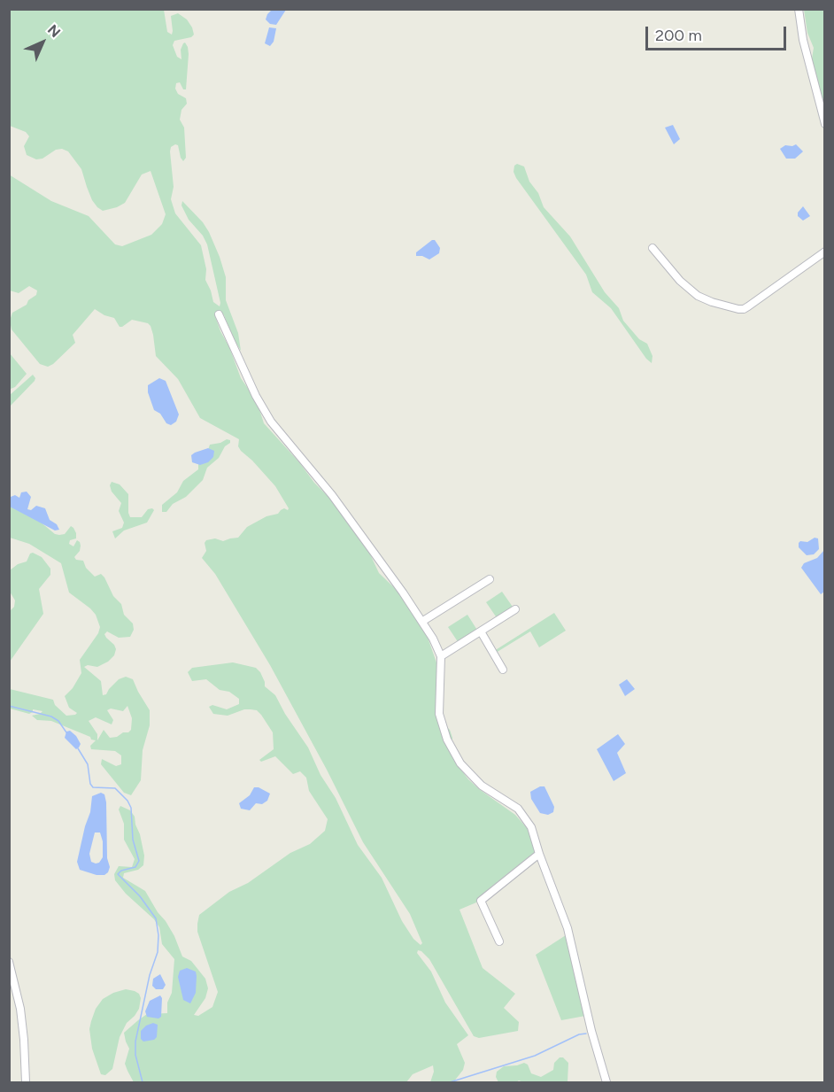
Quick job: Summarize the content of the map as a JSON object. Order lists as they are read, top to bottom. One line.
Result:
{"scale_bar":"200 m","north":"top right"}
